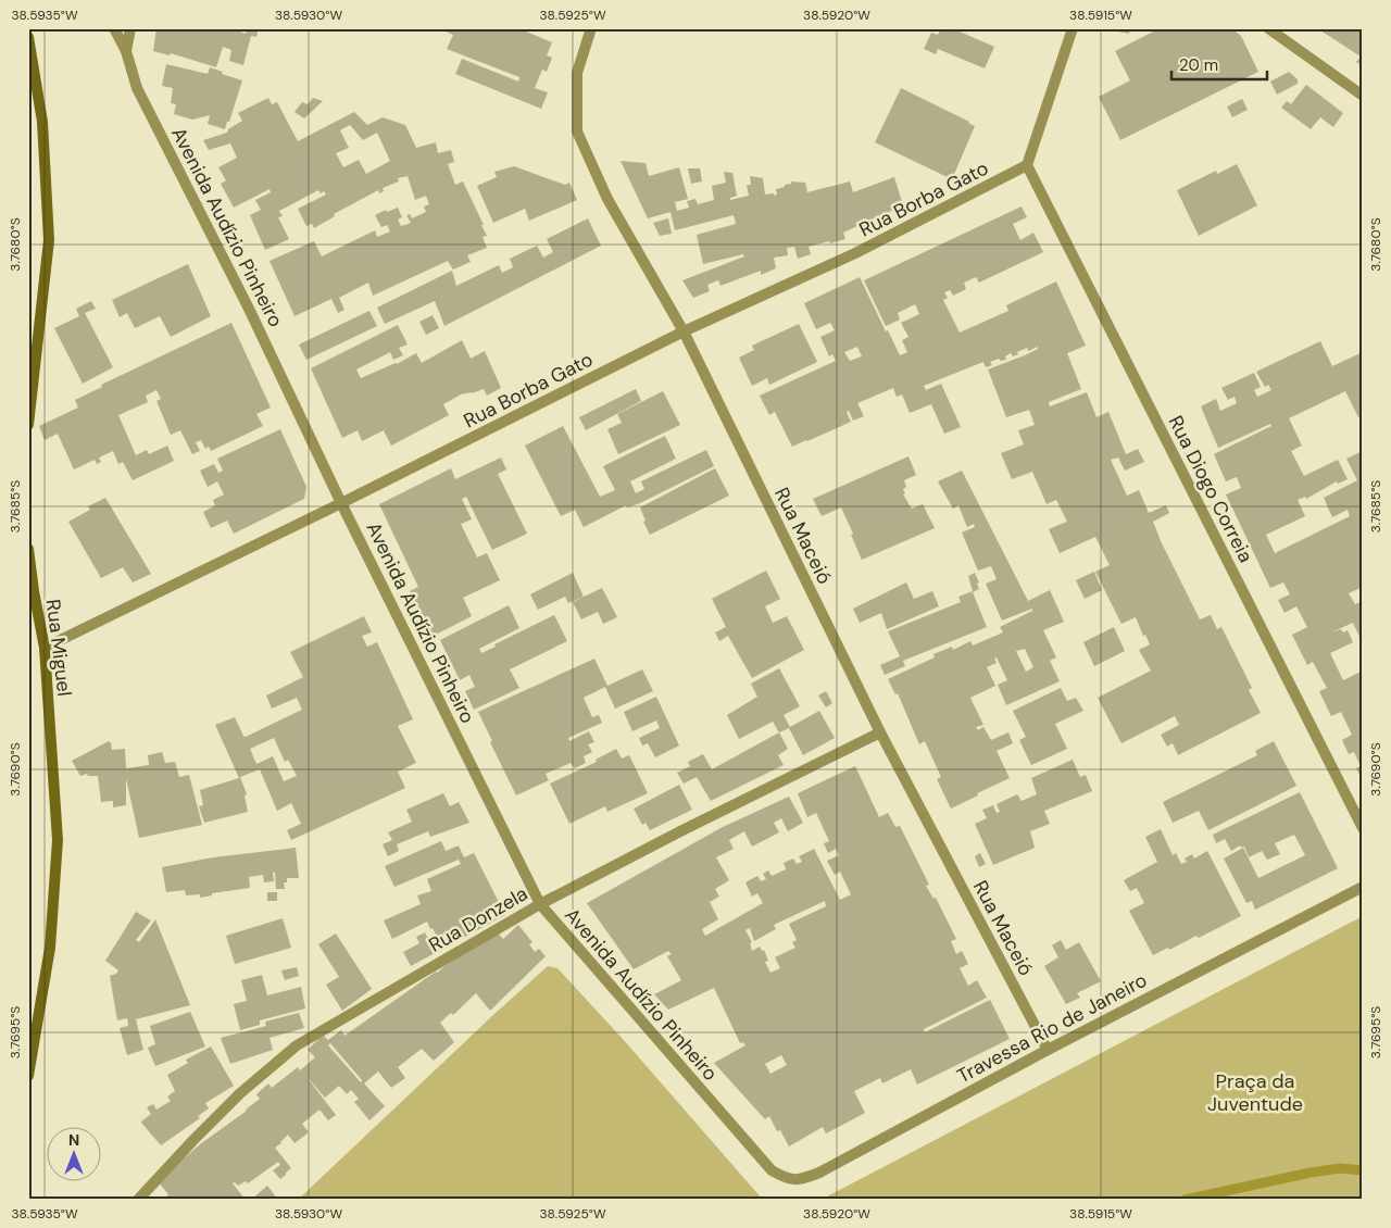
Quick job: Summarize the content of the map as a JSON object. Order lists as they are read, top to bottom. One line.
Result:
{"streets":{"main road":["Rua Miguel"],"street":["Rua Borba Gato","Avenida Audízio Pinheiro","Rua Diogo Correia","Rua Maceió","Rua Donzela","Travessa Rio de Janeiro"]},"crossings":[["Rua Borba Gato","Avenida Audízio Pinheiro"],["Rua Borba Gato","Rua Diogo Correia"],["Rua Borba Gato","Rua Maceió"],["Rua Borba Gato","Rua Miguel"],["Avenida Audízio Pinheiro","Rua Donzela"],["Avenida Audízio Pinheiro","Travessa Rio de Janeiro"],["Rua Maceió","Rua Donzela"],["Rua Maceió","Travessa Rio de Janeiro"]],"parks":["Praça da Juventude"],"scale_bar":"20 m","north":"top","coordinates":["38.5935°W","38.5930°W","38.5925°W","38.5920°W","38.5915°W","3.7680°S","3.7685°S","3.7690°S","3.7695°S"]}
